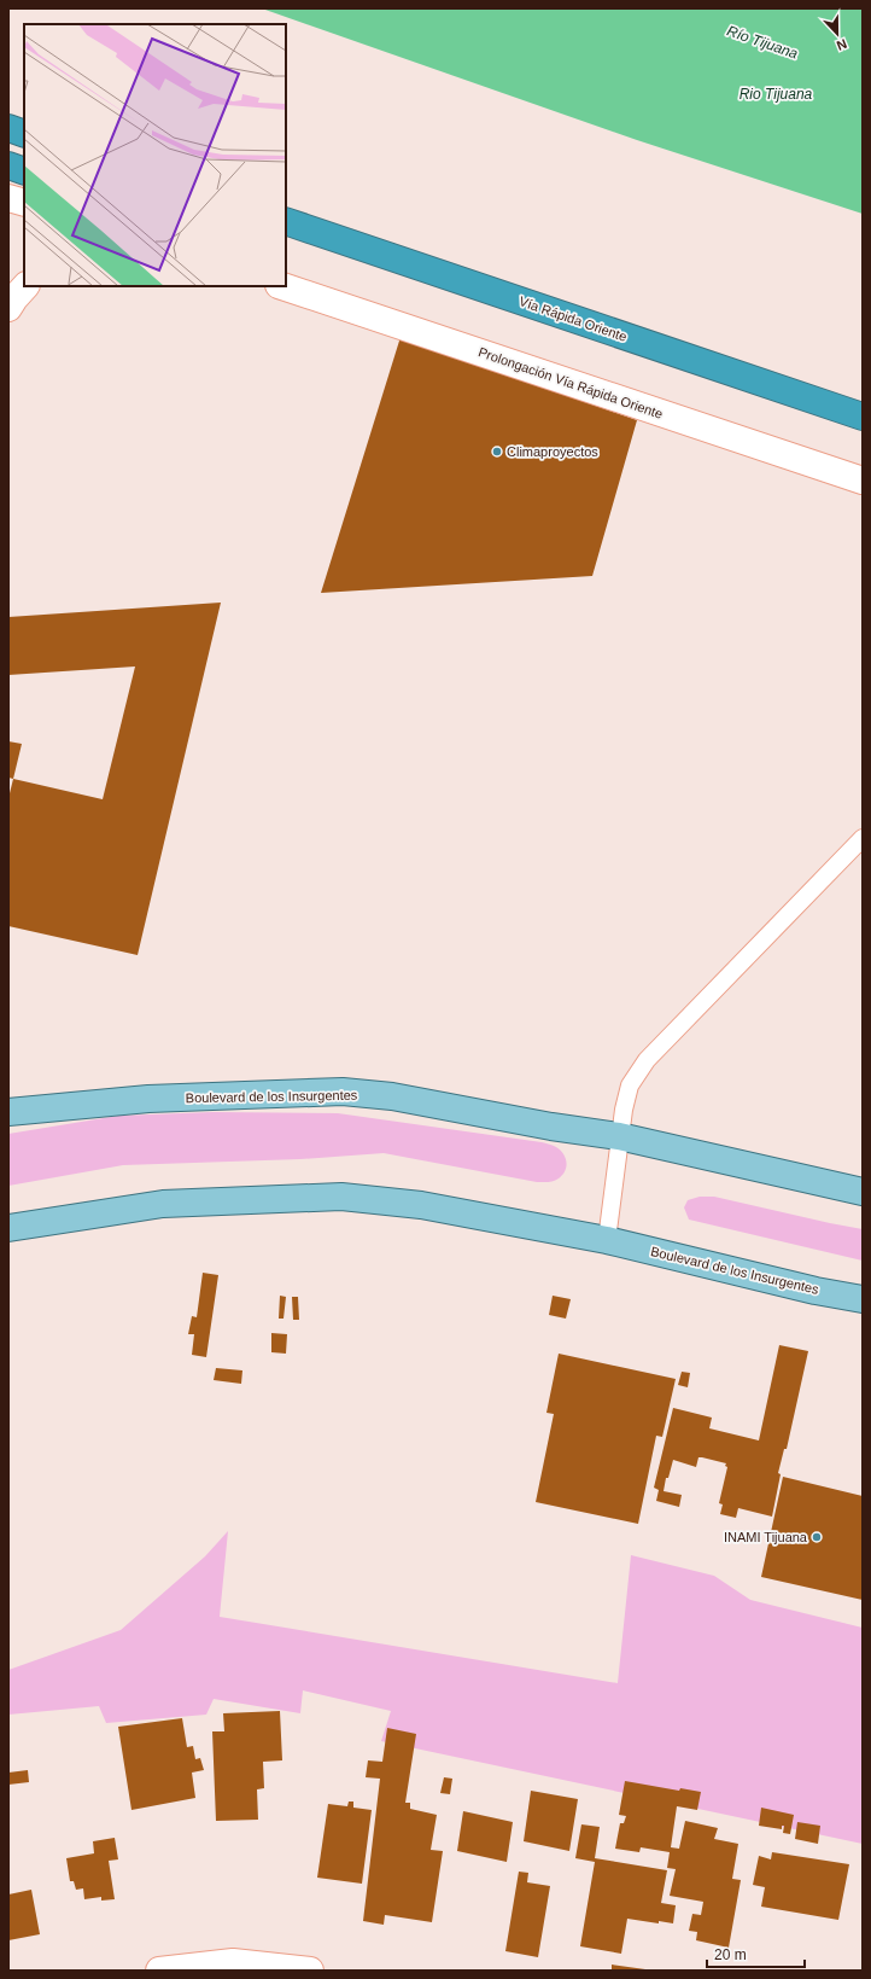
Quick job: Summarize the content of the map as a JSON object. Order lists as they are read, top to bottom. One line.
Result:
{"streets":{"highway":["Vía Rápida Oriente"],"main road":["Prolongación Vía Rápida Oriente","Boulevard de los Insurgentes"]},"water":["Río Tijuana","Rio Tijuana"],"places":["Climaproyectos","INAMI Tijuana"],"scale_bar":"20 m","north":"bottom"}
